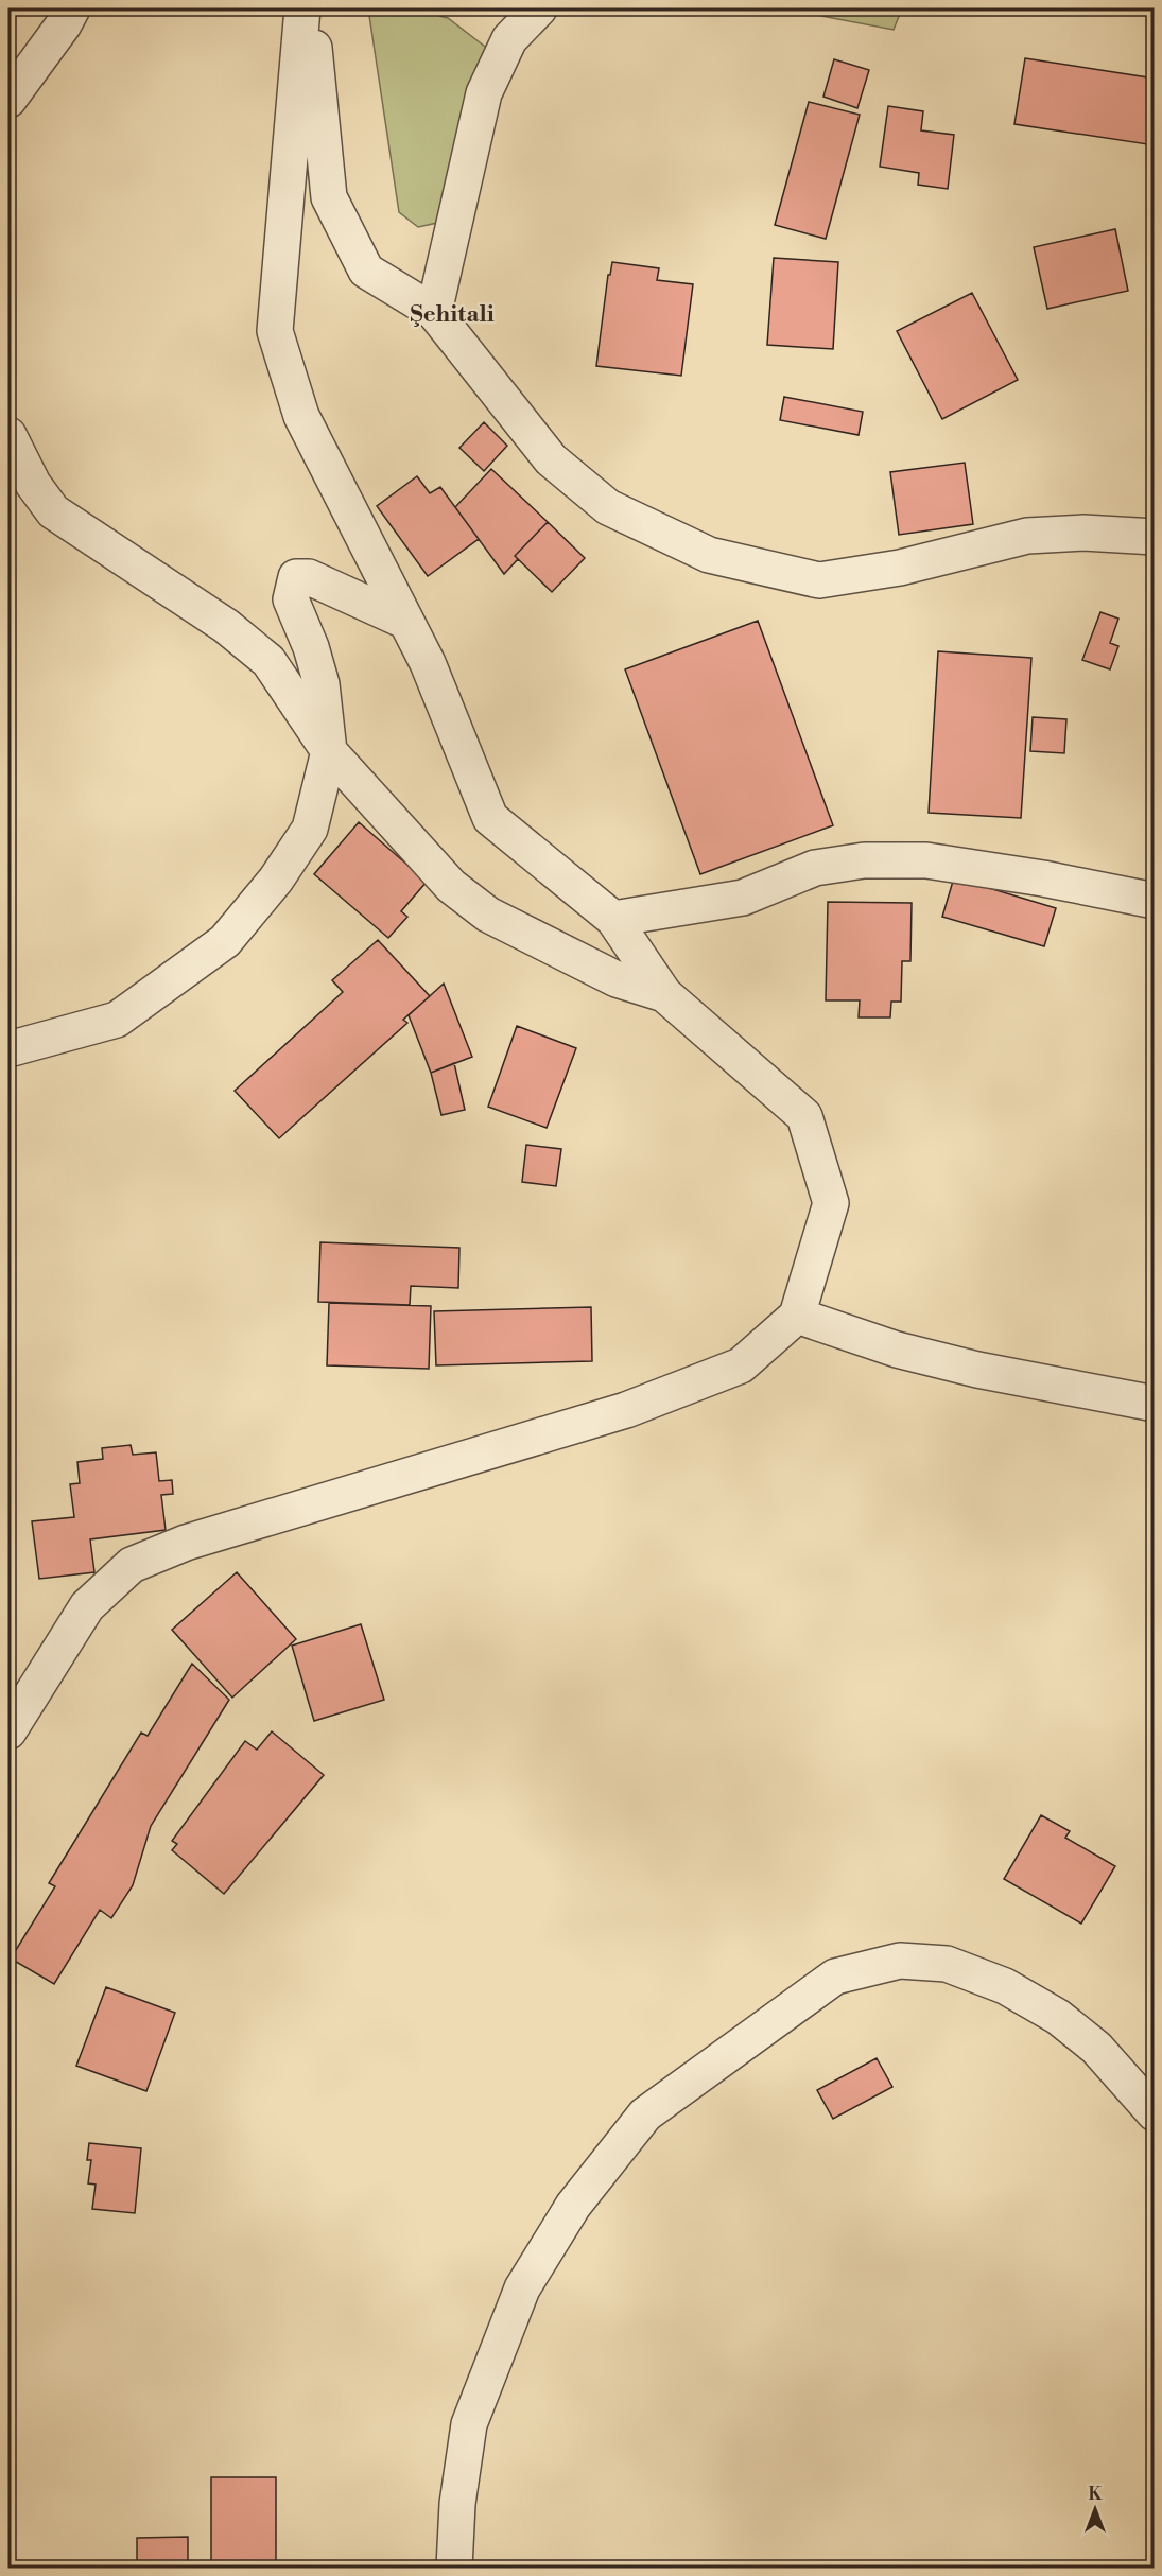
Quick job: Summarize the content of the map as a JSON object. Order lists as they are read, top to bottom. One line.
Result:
{"districts":["Şehitali"],"north":"top"}
